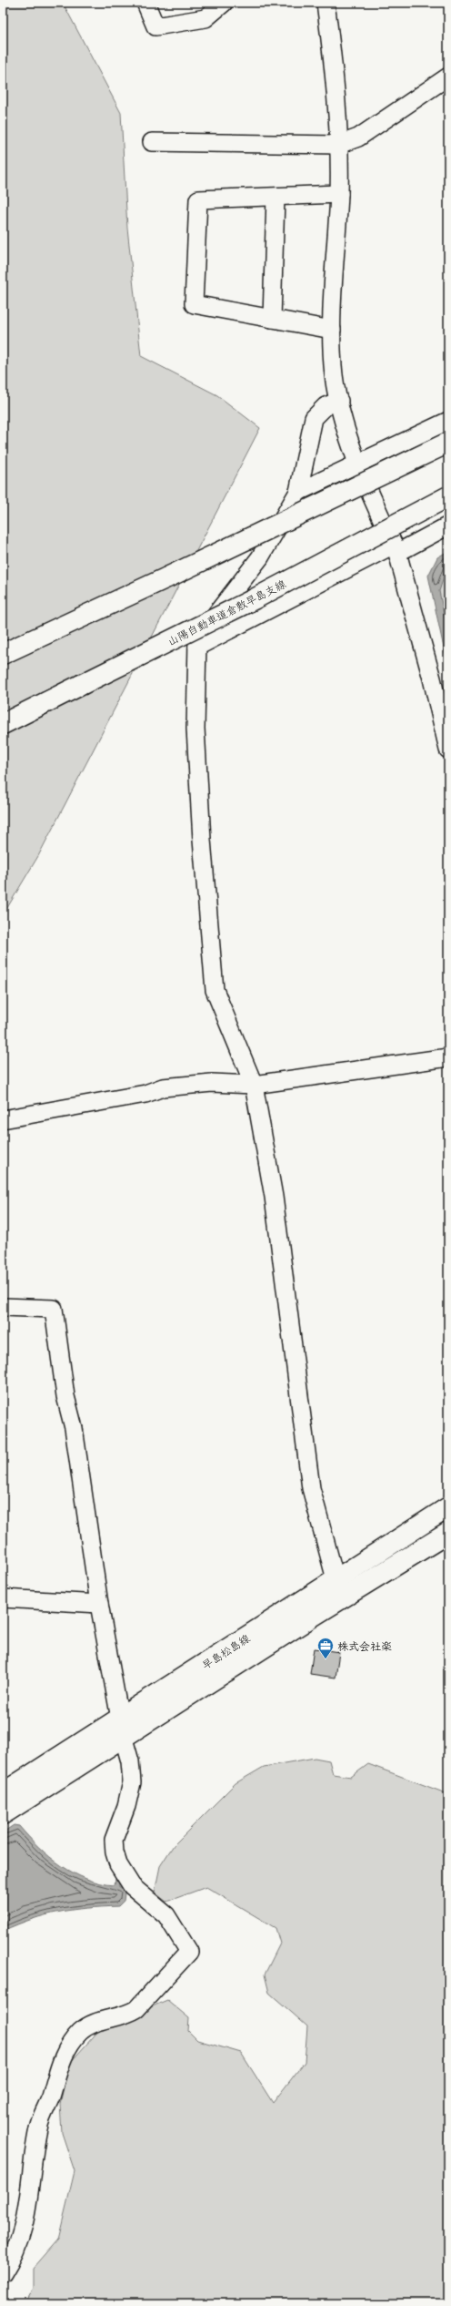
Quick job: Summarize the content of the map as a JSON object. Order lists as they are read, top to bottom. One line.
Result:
{"streets":{"main road":["山陽自動車道倉敷早島支線","早島松島線"]},"places":{"office":["株式会社楽"]}}
